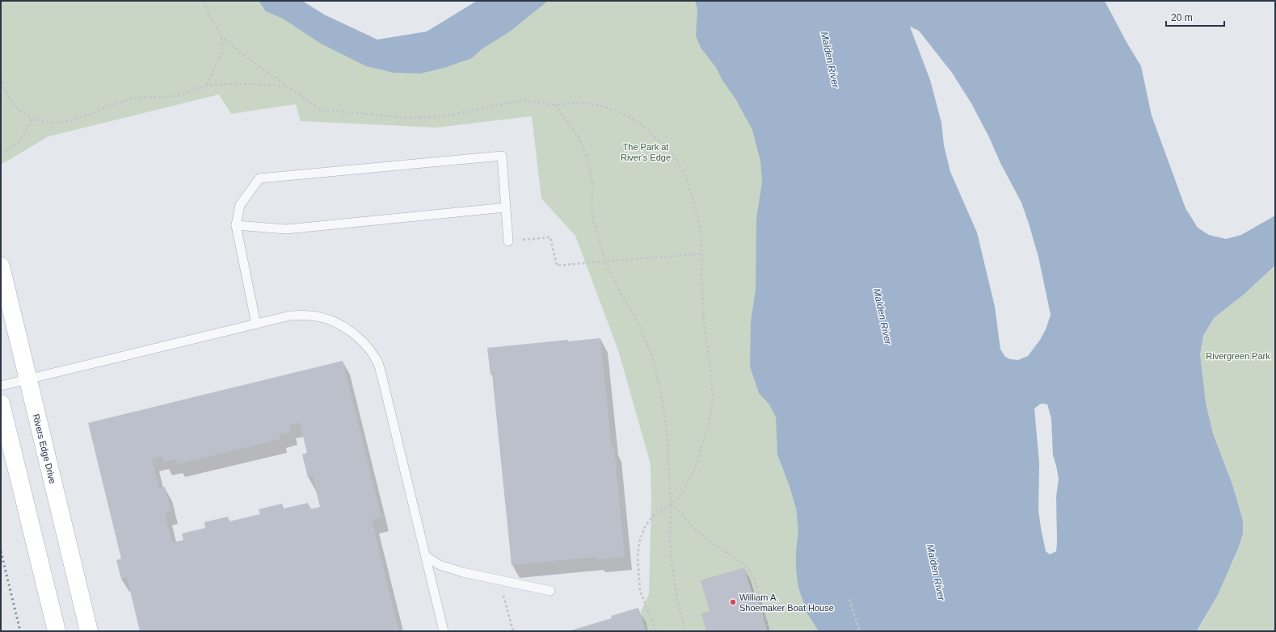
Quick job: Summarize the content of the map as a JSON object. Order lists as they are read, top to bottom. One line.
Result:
{"streets":{"main road":["Rivers Edge Drive"]},"water":["Malden River"],"parks":["The Park at River's Edge","Rivergreen Park"],"places":["William A. Shoemaker Boat House"],"scale_bar":"20 m"}
